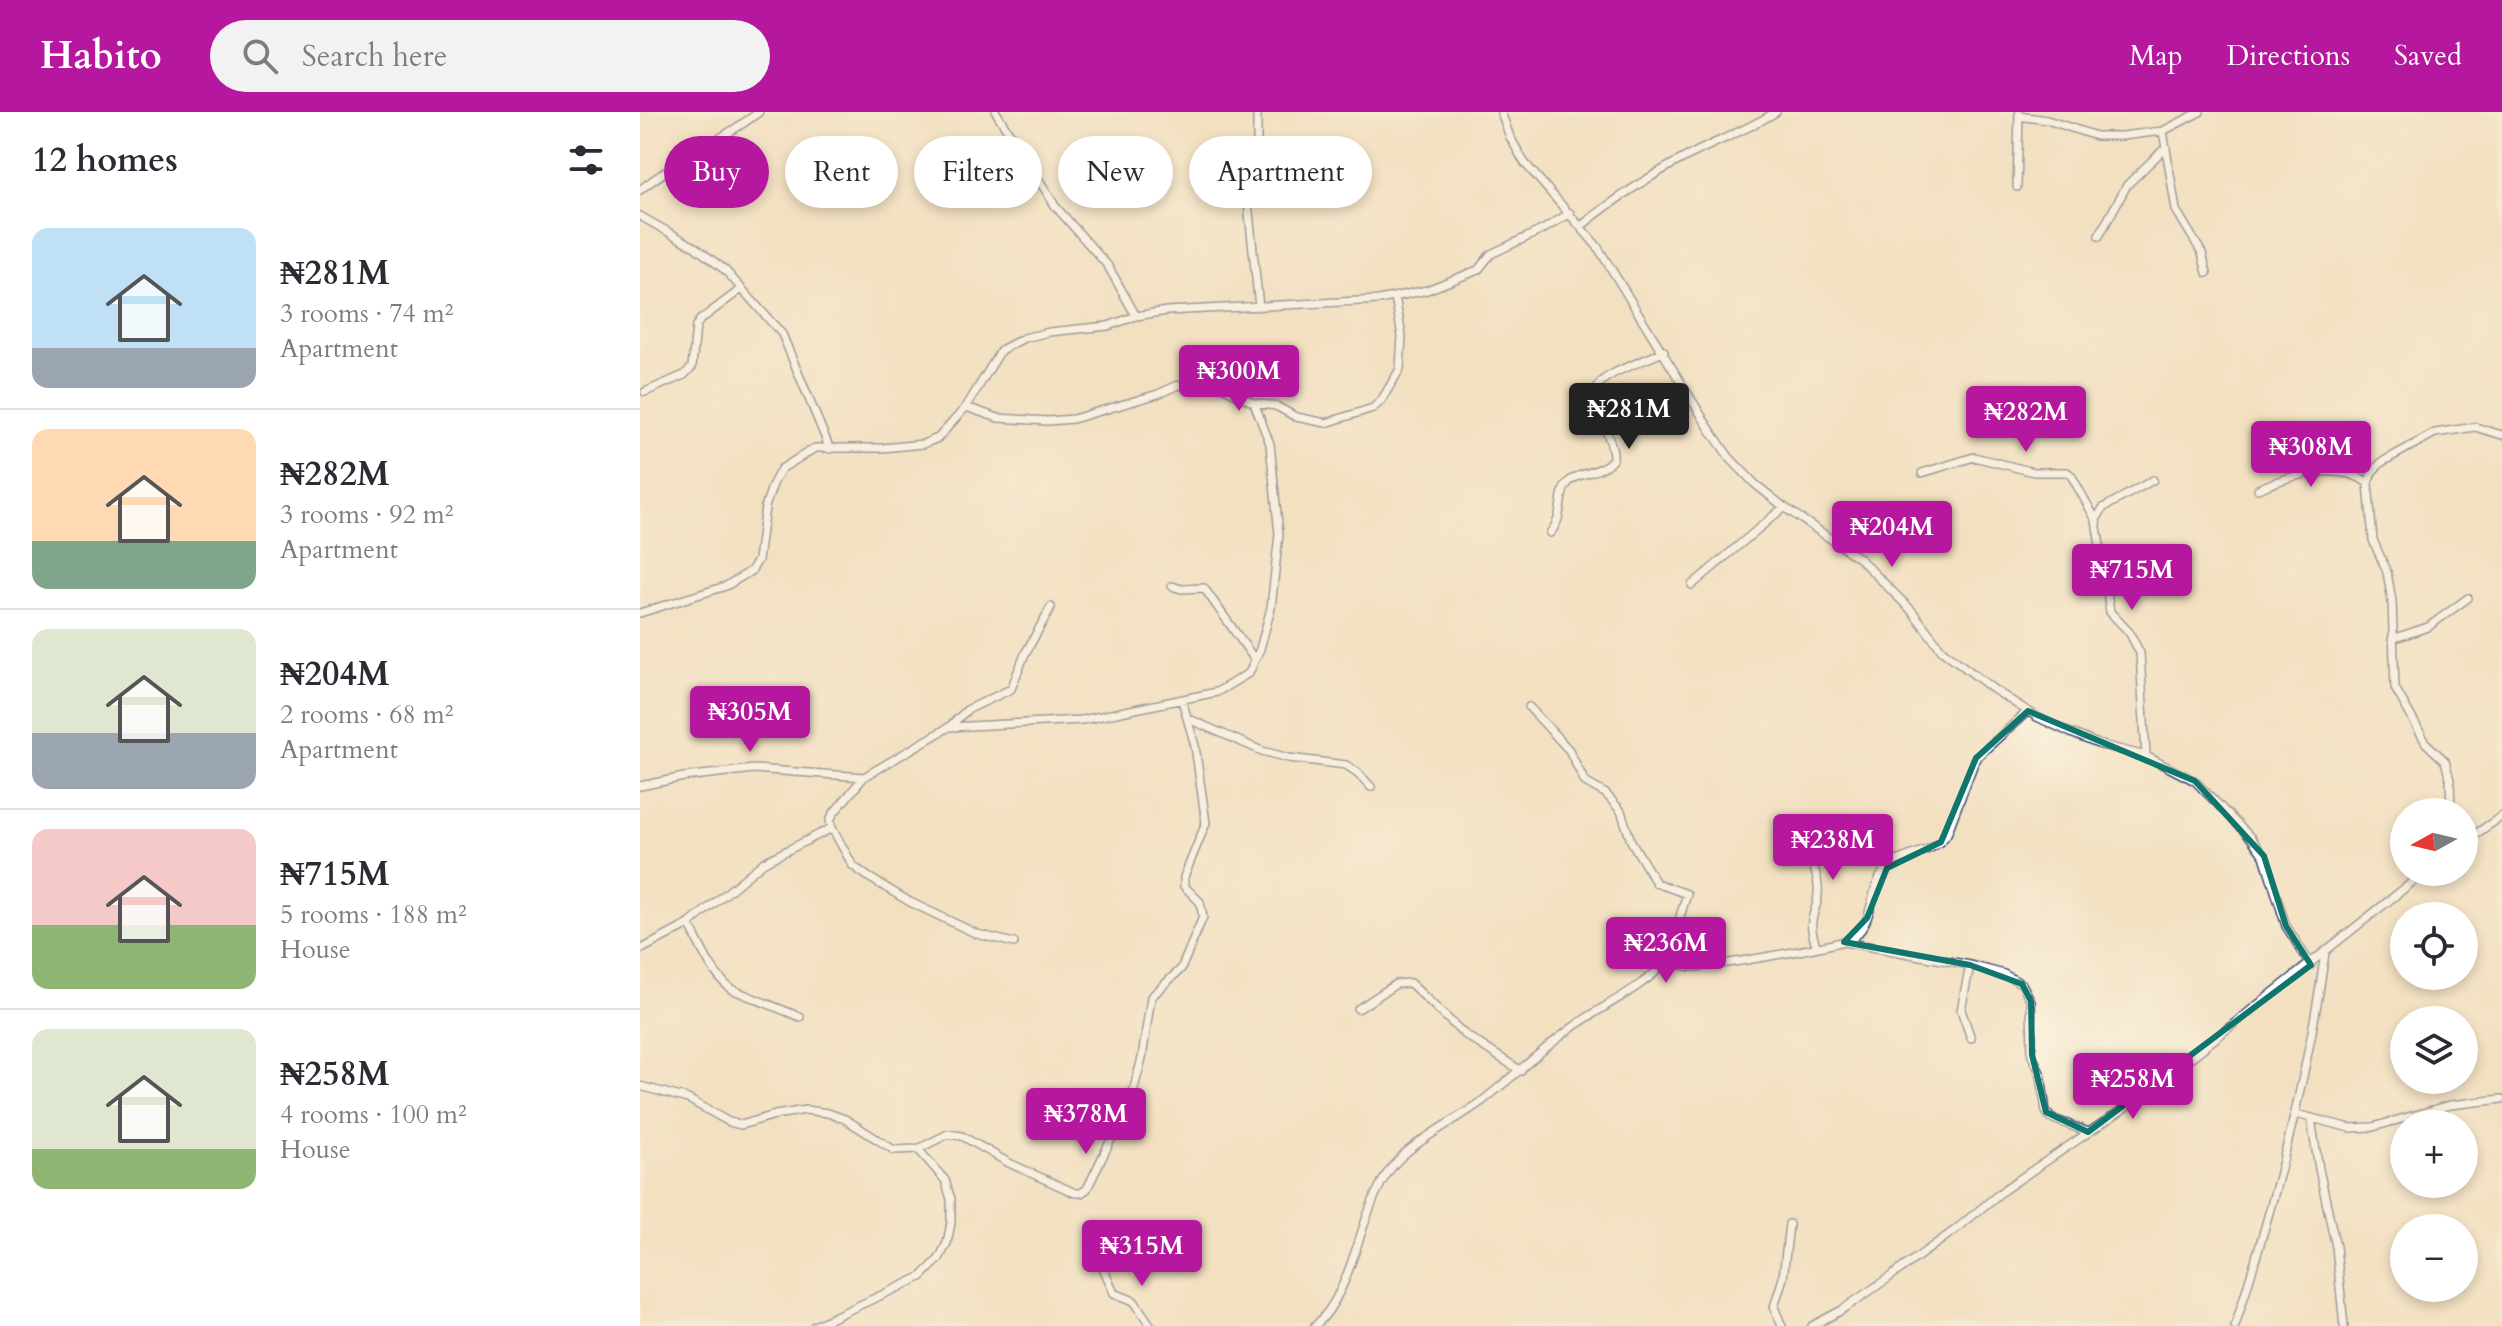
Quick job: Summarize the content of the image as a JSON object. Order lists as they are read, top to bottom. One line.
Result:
{"north":"left","page":{"header":"Habito","search":"Search here","nav":["Map","Directions","Saved"],"heading":"12 homes","chip":["Buy","Rent","Filters","New","Apartment"],"list":[{"name":"₦281M","note":"3 rooms · 74 m² · Apartment"},{"name":"₦282M","note":"3 rooms · 92 m² · Apartment"},{"name":"₦204M","note":"2 rooms · 68 m² · Apartment"},{"name":"₦715M","note":"5 rooms · 188 m² · House"},{"name":"₦258M","note":"4 rooms · 100 m² · House"}],"price":["₦300M","₦281M","₦282M","₦308M","₦204M","₦715M","₦305M","₦238M","₦236M","₦258M","₦378M","₦315M"],"map_buttons":["+","−"]}}
